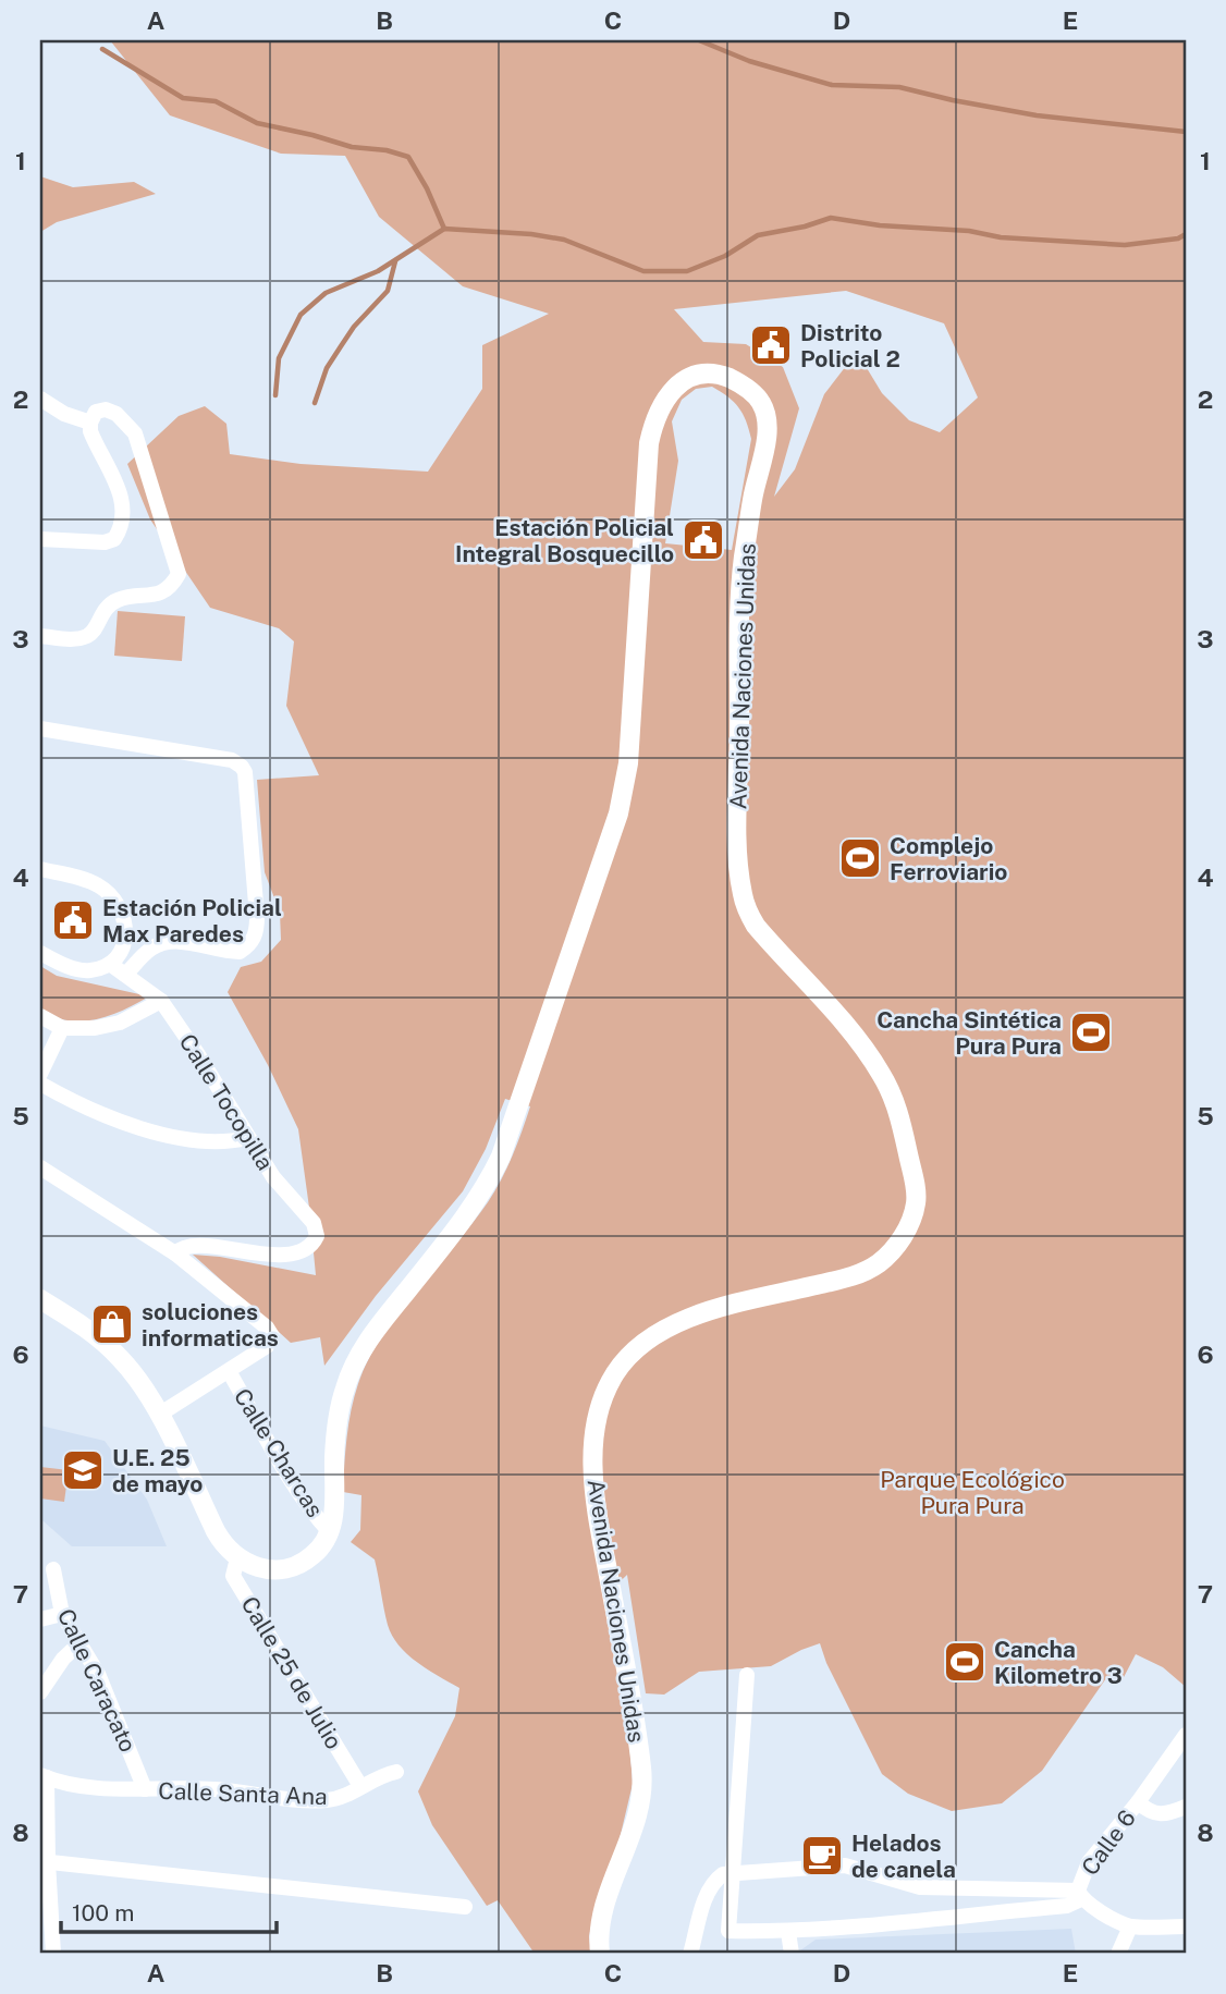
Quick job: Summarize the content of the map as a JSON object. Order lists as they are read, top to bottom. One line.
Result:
{"streets":{"street":["Avenida Naciones Unidas","Calle Tocopilla","Calle Charcas","Calle 25 de Julio","Calle Caracato","Calle Santa Ana","Calle 6"]},"crossings":[["Avenida Naciones Unidas","Calle Charcas"],["Calle 25 de Julio","Calle Santa Ana"],["Calle Caracato","Calle Santa Ana"]],"parks":["Parque Ecológico Pura Pura"],"places":{"public building":["Distrito Policial 2","Estación Policial Integral Bosquecillo","Estación Policial Max Paredes"],"sports":["Complejo Ferroviario","Cancha Sintética Pura Pura","Cancha Kilometro 3"],"shop":["soluciones informaticas"],"school or university":["U.E. 25 de mayo"],"cafe":["Helados de canela"]},"scale_bar":"100 m","grid":{"columns":["A","B","C","D","E"],"rows":["1","2","3","4","5","6","7","8"]}}
